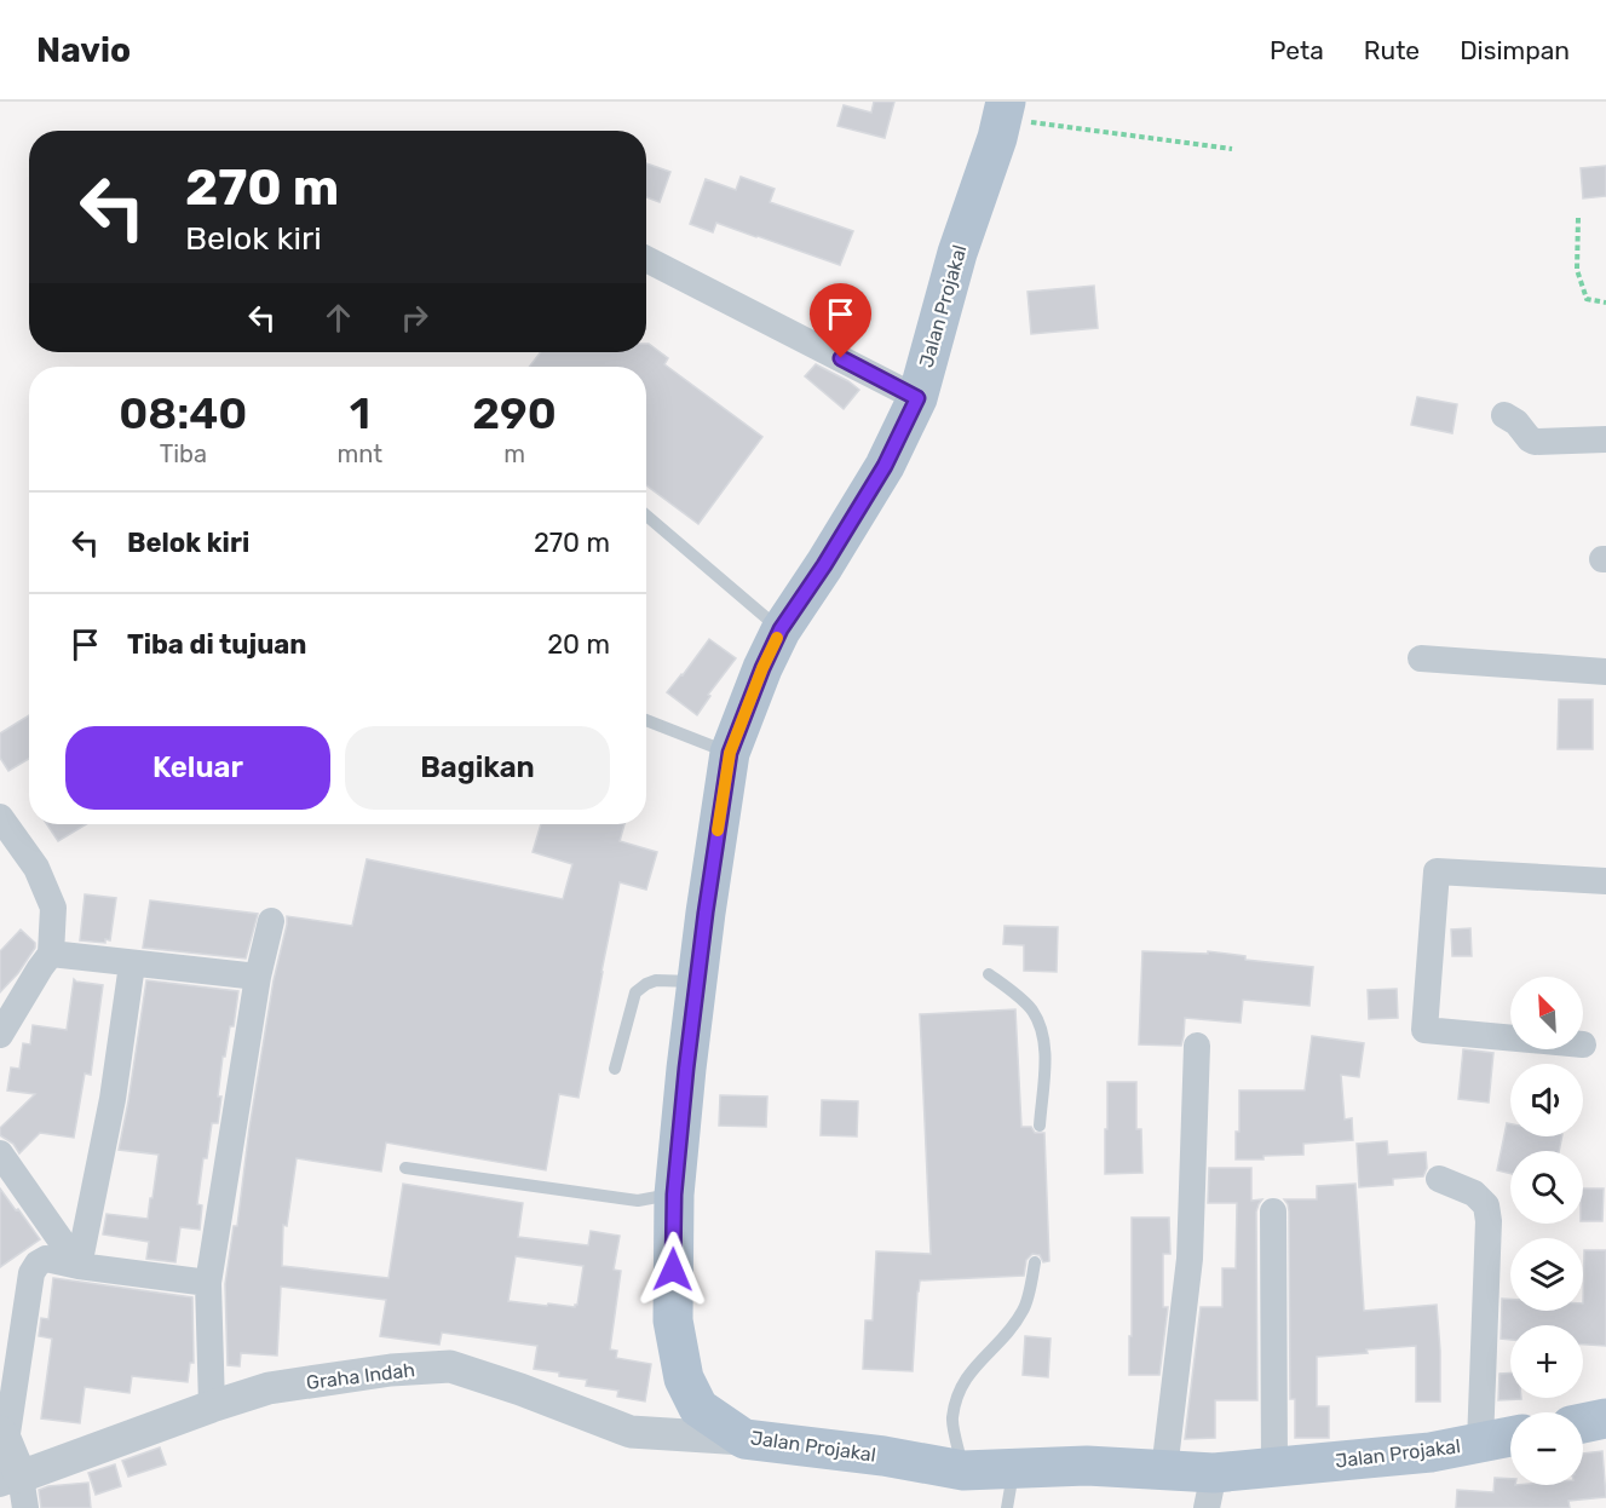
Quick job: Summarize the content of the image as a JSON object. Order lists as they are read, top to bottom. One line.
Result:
{"streets":{"main road":["Jalan Projakal"],"street":["Graha Indah"]},"crossings":[["Jalan Projakal","Graha Indah"]],"north":"top left","page":{"header":"Navio","nav":["Peta","Rute","Disimpan"],"turn":["270 m","Belok kiri"],"eta":["08:40","Tiba","1","mnt","290","m"],"list":[{"name":"Belok kiri","value":"270 m"},{"name":"Tiba di tujuan","value":"20 m"}],"buttons":["Keluar","Bagikan"],"map_buttons":["+","−"]}}
